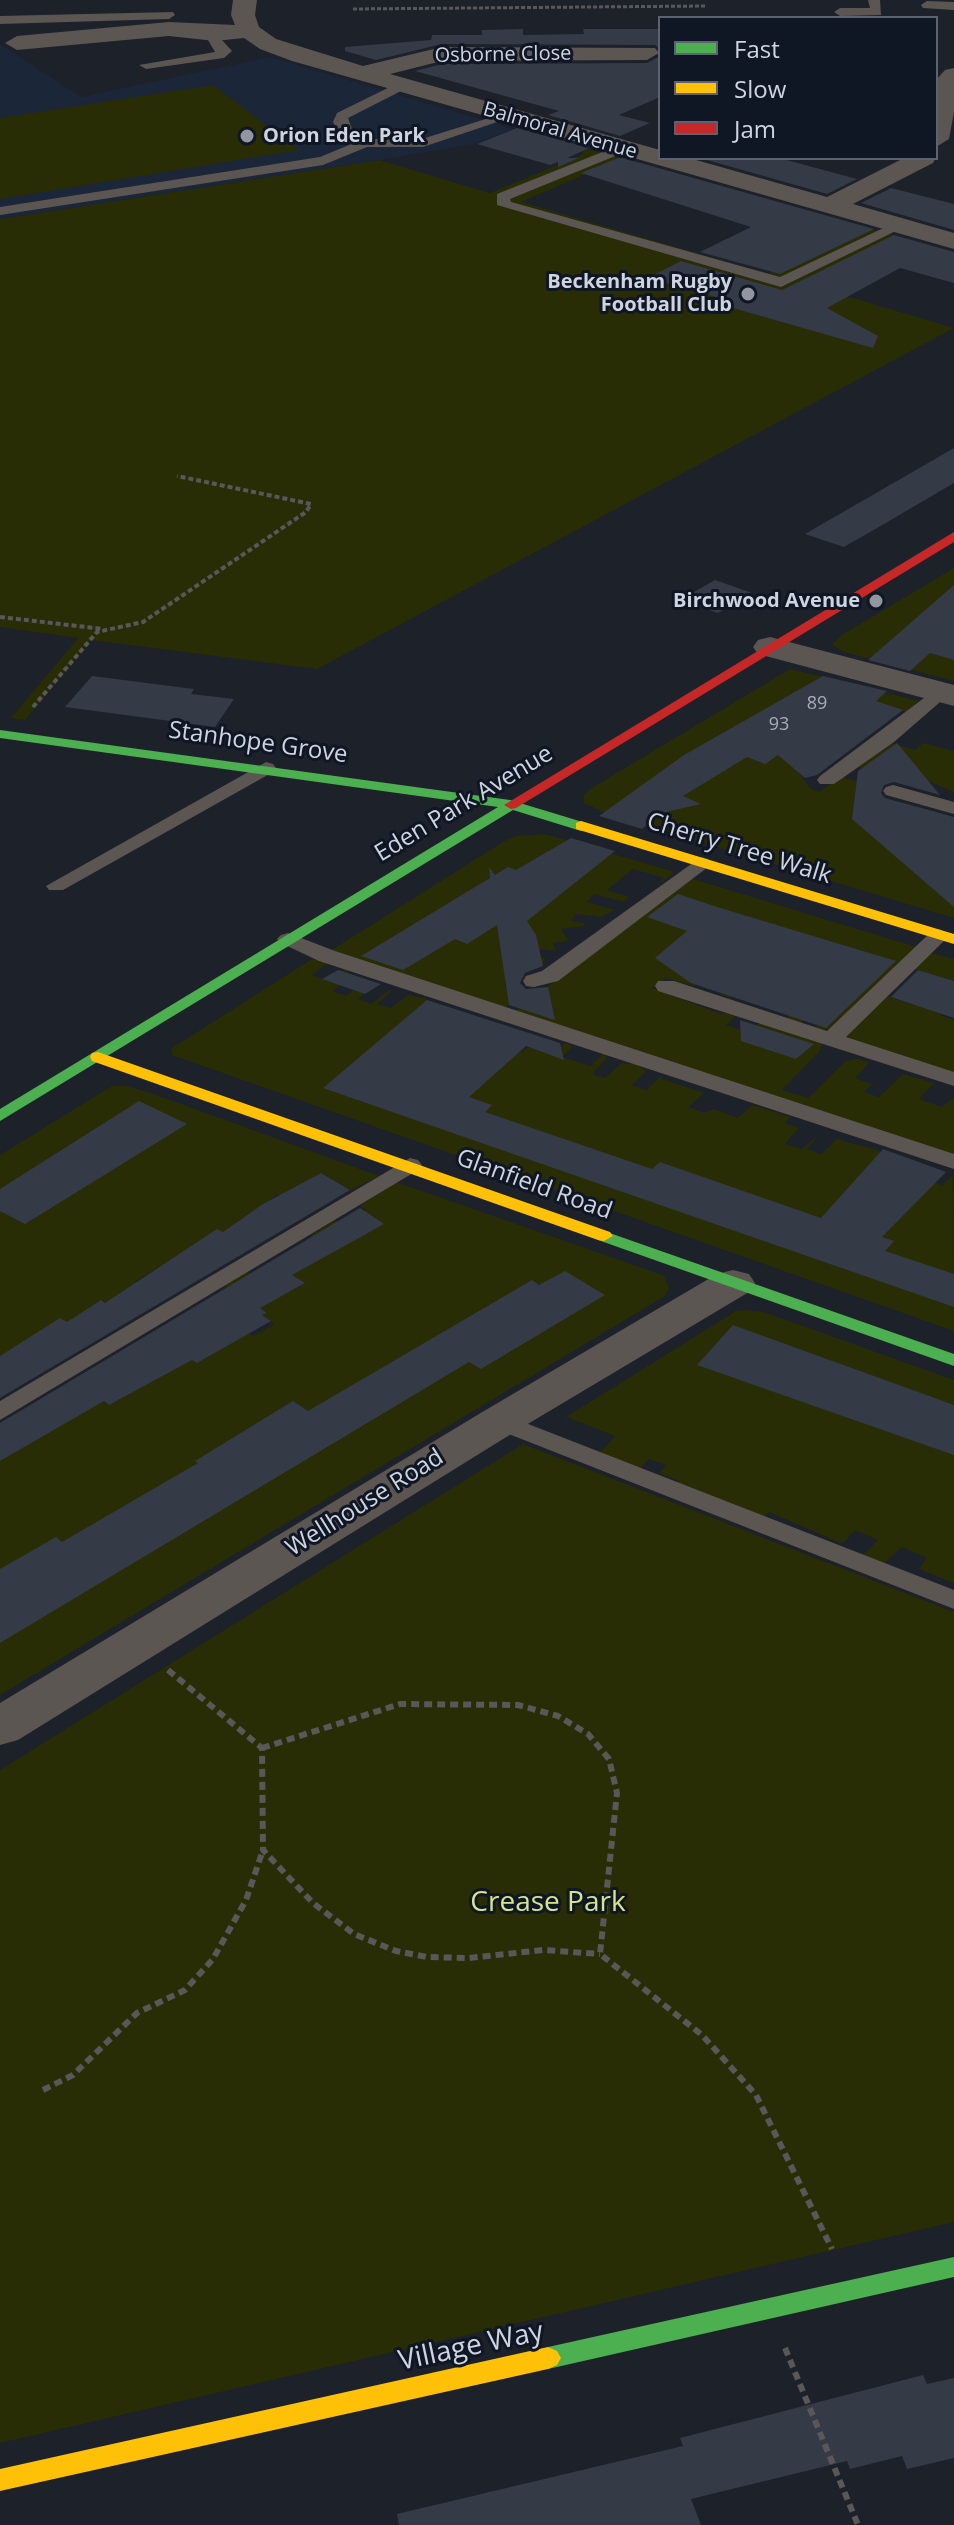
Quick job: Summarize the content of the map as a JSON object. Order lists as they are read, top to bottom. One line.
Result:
{"streets":{"street":["Osborne Close","Balmoral Avenue","Stanhope Grove","Eden Park Avenue","Cherry Tree Walk","Glanfield Road","Wellhouse Road","Village Way"]},"crossings":[["Osborne Close","Balmoral Avenue"],["Stanhope Grove","Eden Park Avenue"],["Stanhope Grove","Cherry Tree Walk"],["Eden Park Avenue","Cherry Tree Walk"],["Eden Park Avenue","Glanfield Road"],["Glanfield Road","Wellhouse Road"]],"parks":["Crease Park"],"places":["Orion Eden Park","Beckenham Rugby Football Club","Birchwood Avenue"],"house_numbers":["89","93"],"legend":["Fast","Slow","Jam"]}
